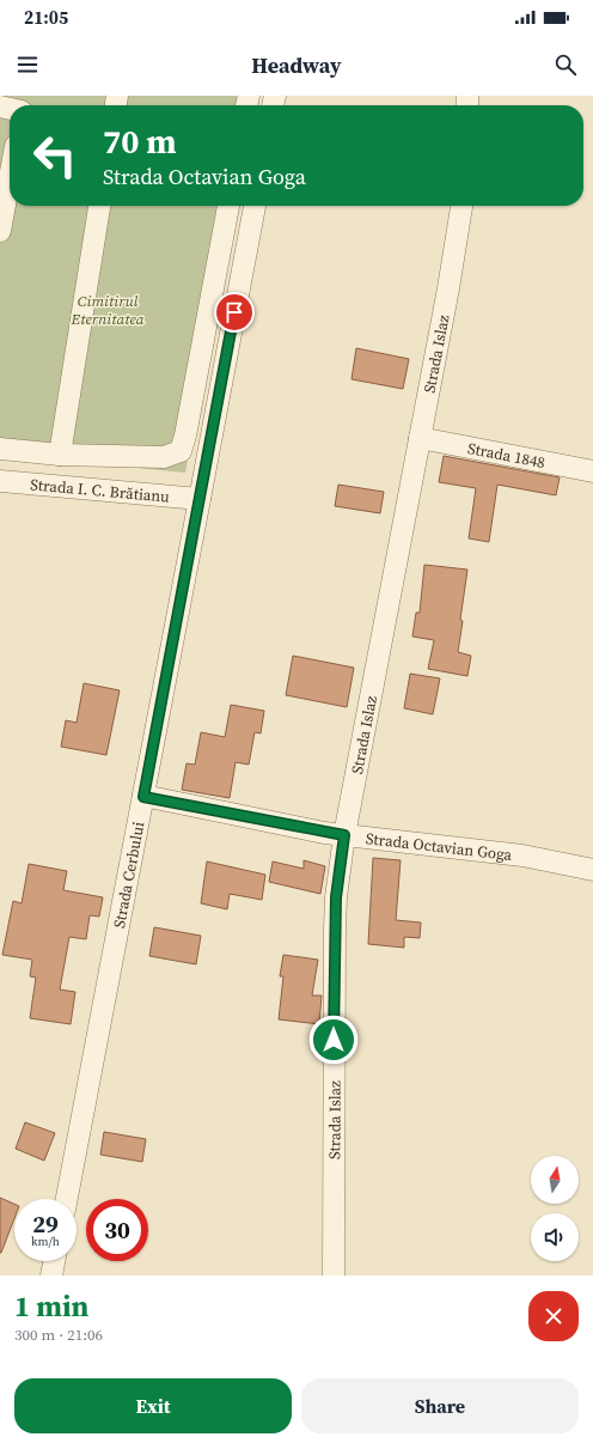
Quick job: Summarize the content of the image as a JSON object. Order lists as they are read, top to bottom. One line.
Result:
{"streets":{"street":["Strada Islaz","Strada 1848","Strada I. C. Brătianu","Strada Octavian Goga","Strada Cerbului"]},"crossings":[["Strada Islaz","Strada 1848"],["Strada Islaz","Strada Octavian Goga"],["Strada I. C. Brătianu","Strada Cerbului"],["Strada Octavian Goga","Strada Cerbului"]],"parks":["Cimitirul Eternitatea"],"north":"top","page":{"status":"21:05","header":"Headway","turn":["70 m","Strada Octavian Goga"],"speed":"29 km/h","limit":"30","heading":["1 min","300 m · 21:06"],"buttons":["Exit","Share"]}}
